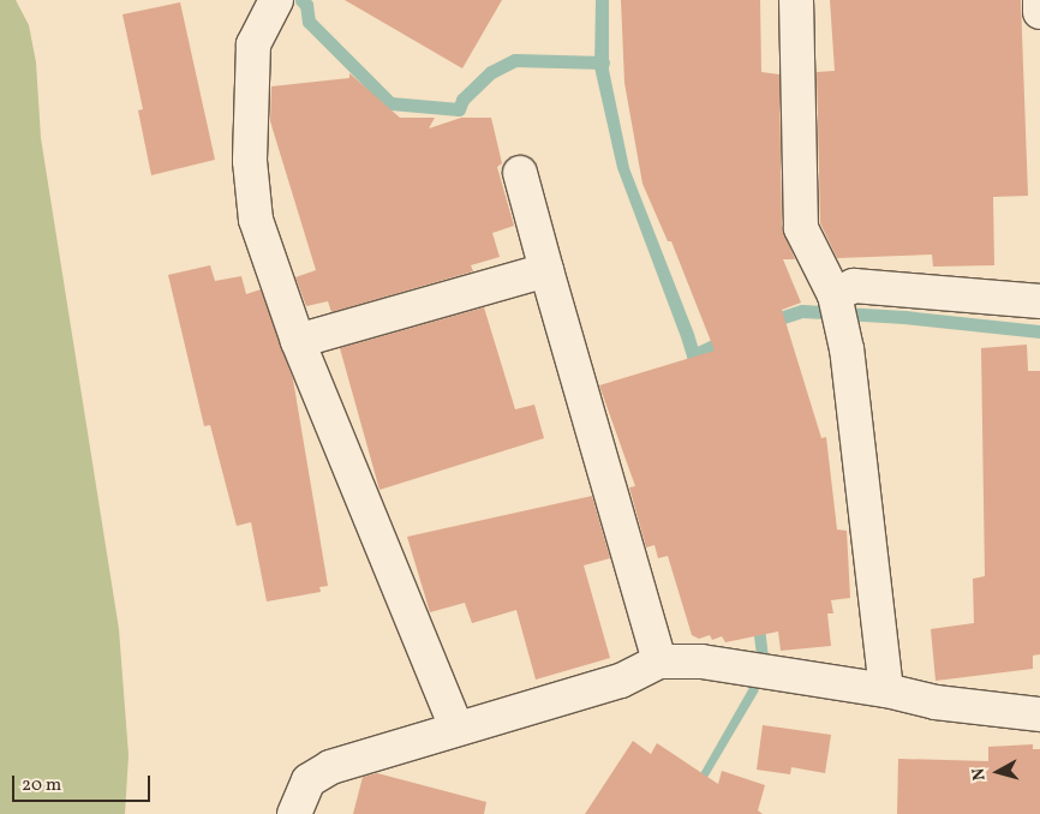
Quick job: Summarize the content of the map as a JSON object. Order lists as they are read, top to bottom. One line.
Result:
{"scale_bar":"20 m","north":"left"}
